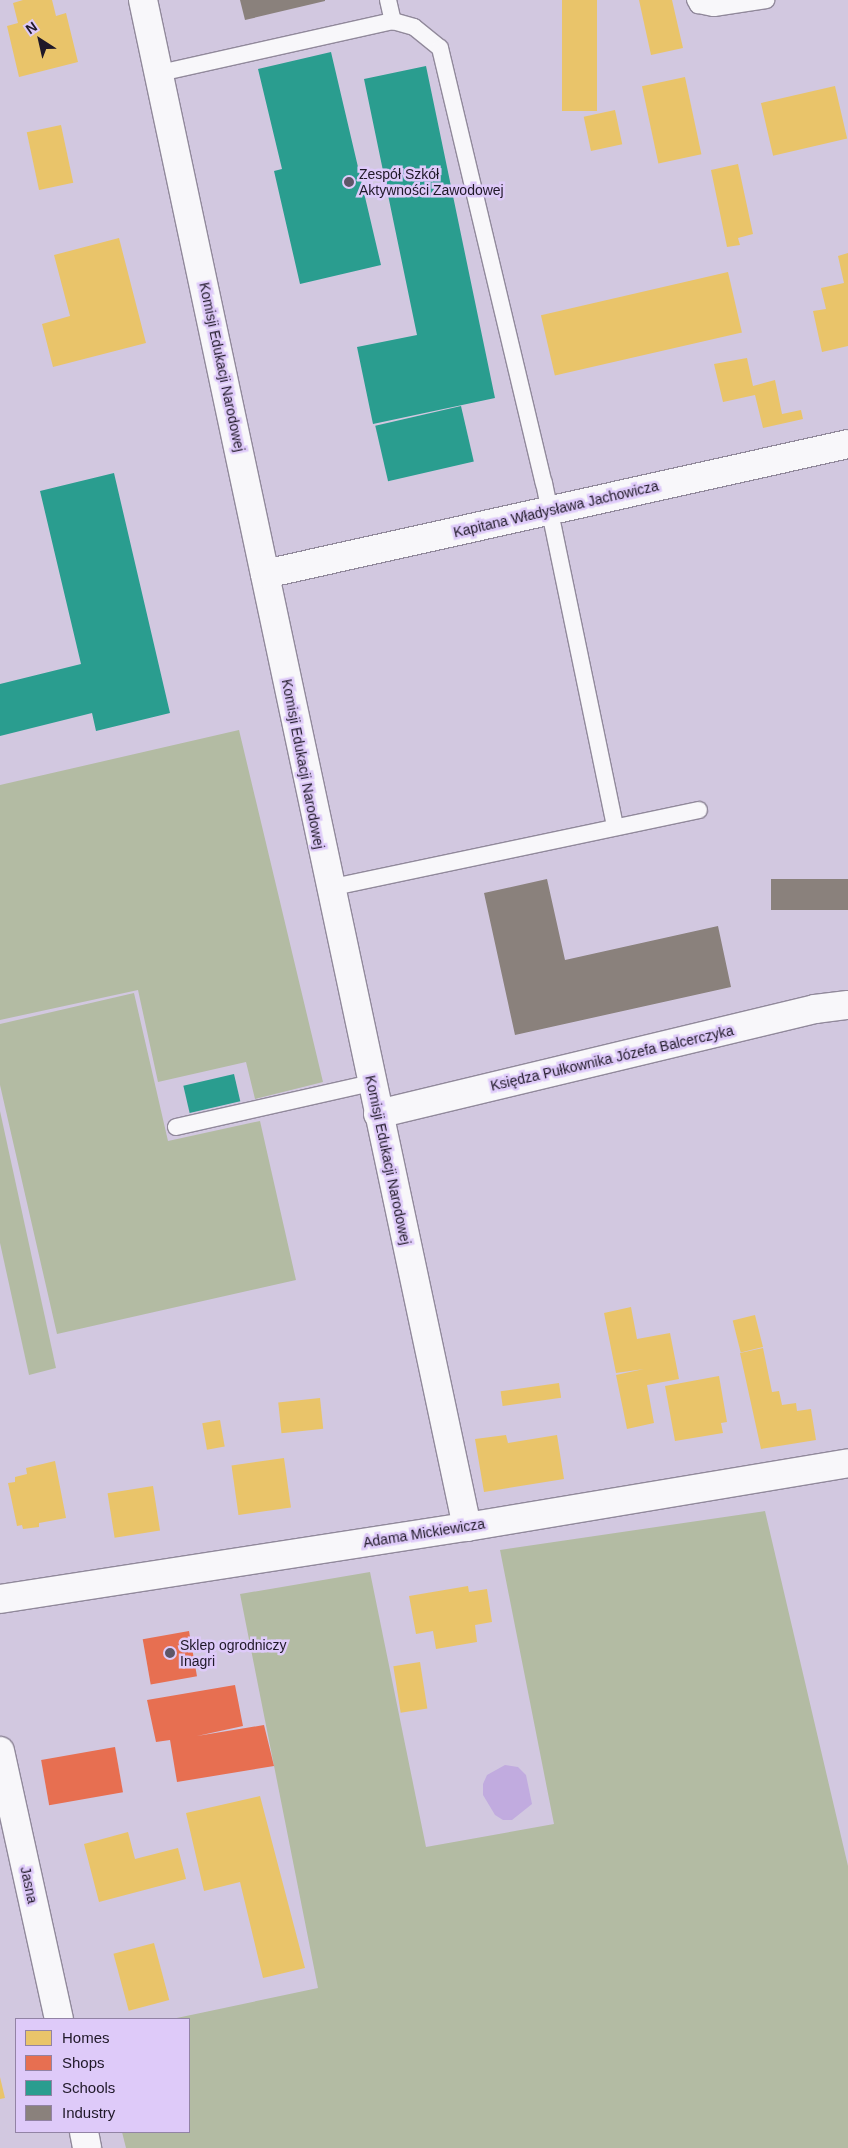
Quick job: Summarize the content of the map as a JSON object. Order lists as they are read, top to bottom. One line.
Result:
{"streets":{"street":["Komisji Edukacji Narodowej","Kapitana Władysława Jachowicza","Księdza Pułkownika Józefa Balcerczyka","Adama Mickiewicza","Jasna"]},"crossings":[["Komisji Edukacji Narodowej","Kapitana Władysława Jachowicza"],["Komisji Edukacji Narodowej","Księdza Pułkownika Józefa Balcerczyka"],["Komisji Edukacji Narodowej","Adama Mickiewicza"]],"places":["Zespół Szkół Aktywności Zawodowej","Sklep ogrodniczy Inagri"],"legend":["Homes","Shops","Schools","Industry"],"north":"top left"}
